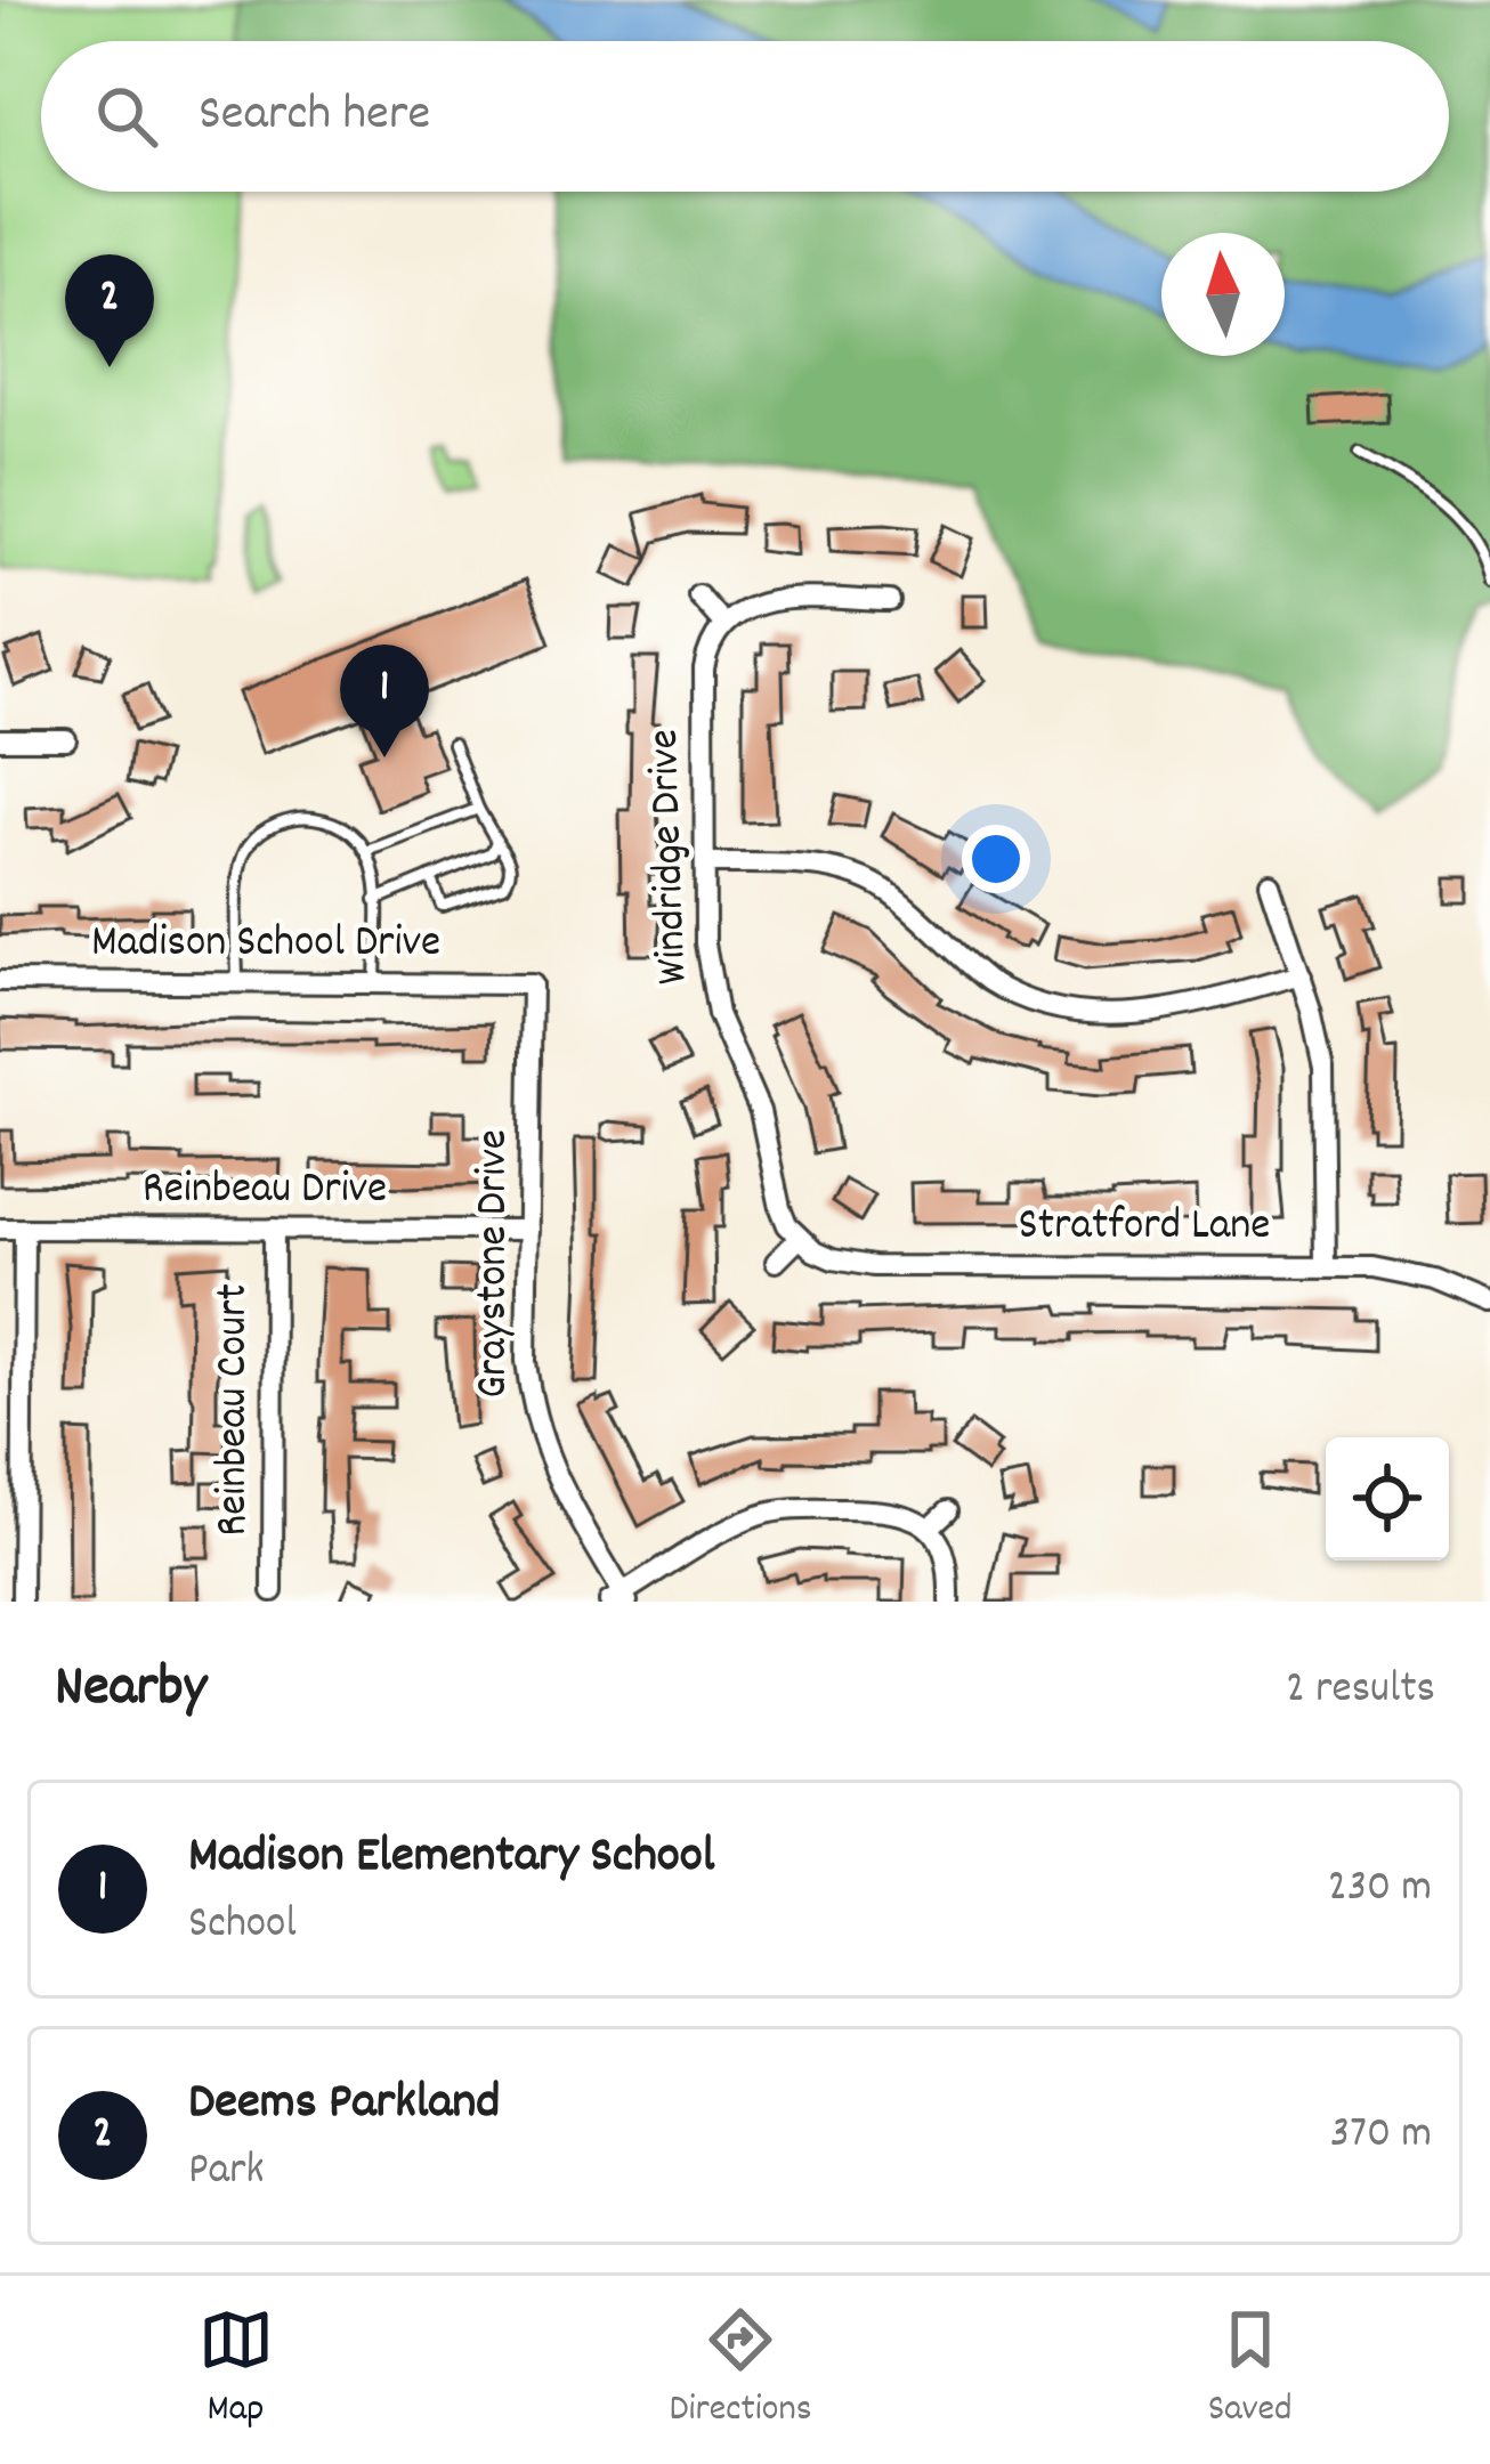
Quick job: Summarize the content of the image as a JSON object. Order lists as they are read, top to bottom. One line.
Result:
{"streets":{"street":["Windridge Drive","Madison School Drive","Reinbeau Drive","Stratford Lane","Graystone Drive","Reinbeau Court"]},"crossings":[["Windridge Drive","Stratford Lane"],["Madison School Drive","Graystone Drive"],["Reinbeau Drive","Graystone Drive"],["Reinbeau Drive","Reinbeau Court"]],"north":"top","page":{"search":"Search here","pins":["2","1"],"heading":["Nearby","2 results"],"list":[{"mark":"1","name":"Madison Elementary School","note":"School","value":"230 m"},{"mark":"2","name":"Deems Parkland","note":"Park","value":"370 m"}],"nav":["Map","Directions","Saved"]}}
